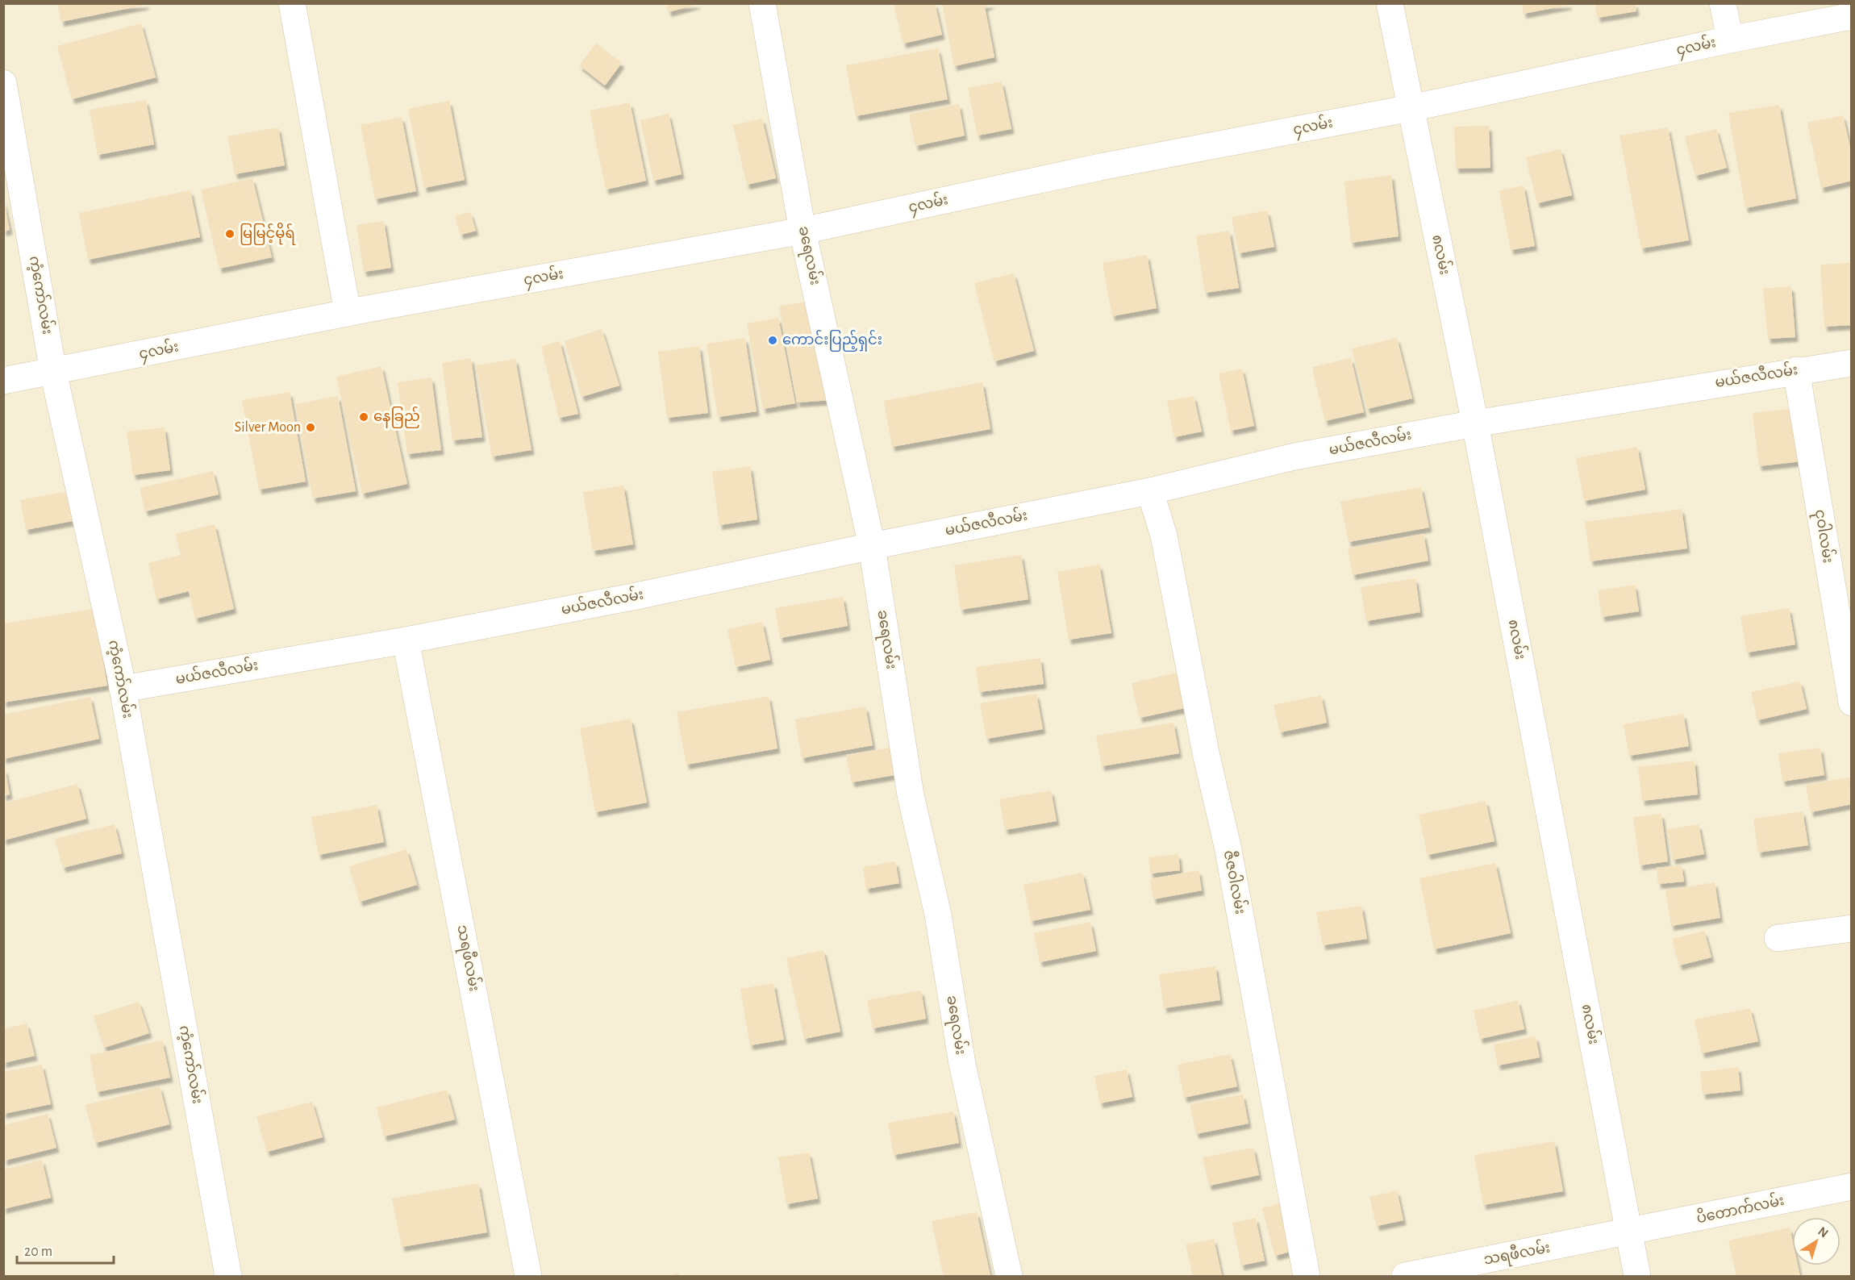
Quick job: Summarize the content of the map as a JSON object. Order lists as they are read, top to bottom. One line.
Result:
{"streets":{"street":["၄လမ်း","၈လမ်း","ခရေလမ်း","ကံ့ကော်လမ်း","မယ်ဇလီလမ်း","ငုဝါလမ်း","ဇီဇဝါလမ်း","သရဖီလမ်း","ပိတောက်လမ်း"]},"crossings":[["၄လမ်း","၈လမ်း"],["၄လမ်း","ခရေလမ်း"],["၄လမ်း","ကံ့ကော်လမ်း"],["၈လမ်း","မယ်ဇလီလမ်း"],["၈လမ်း","သရဖီလမ်း"],["၈လမ်း","ပိတောက်လမ်း"],["ခရေလမ်း","မယ်ဇလီလမ်း"],["ကံ့ကော်လမ်း","မယ်ဇလီလမ်း"],["မယ်ဇလီလမ်း","ငုဝါလမ်း"],["မယ်ဇလီလမ်း","ဇီဇဝါလမ်း"],["မယ်ဇလီလမ်း","သရဖီလမ်း"],["သရဖီလမ်း","ပိတောက်လမ်း"]],"places":["မြမြင့်မိုရ်","ကောင်းပြည့်ရှင်း","နေခြည်","Silver Moon"],"scale_bar":"20 m","north":"top right"}
